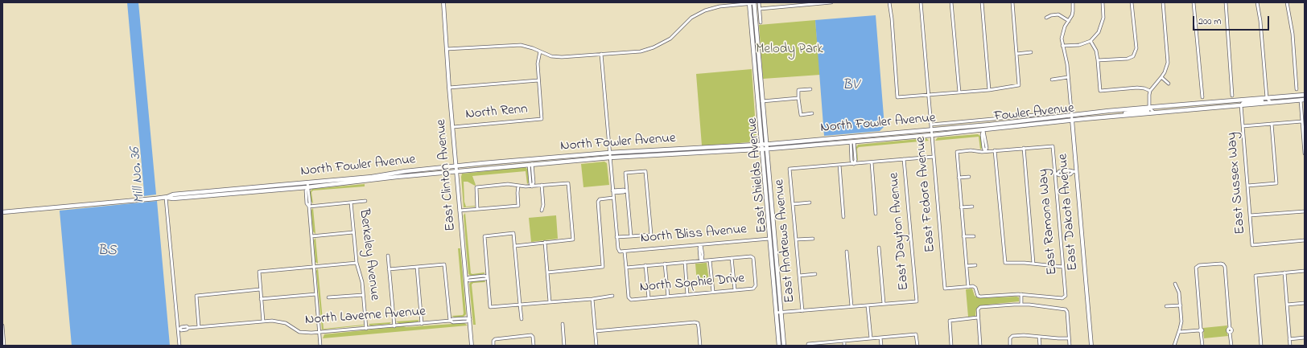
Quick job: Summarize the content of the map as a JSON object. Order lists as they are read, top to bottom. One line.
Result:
{"streets":{"main road":["Fowler Avenue","North Fowler Avenue","East Shields Avenue"],"street":["North Renn","East Clinton Avenue","East Sussex Way","East Fedora Avenue","East Dakota Avenue","East Ramona Way","East Dayton Avenue","North Bliss Avenue","East Andrews Avenue","Berkeley Avenue","North Sophie Drive","North Laverne Avenue"]},"crossings":[["North Renn","East Clinton Avenue"],["Fowler Avenue","North Fowler Avenue"],["Fowler Avenue","East Shields Avenue"],["Fowler Avenue","East Sussex Way"],["Fowler Avenue","East Fedora Avenue"],["Fowler Avenue","East Dakota Avenue"],["North Fowler Avenue","East Clinton Avenue"],["North Fowler Avenue","East Shields Avenue"],["North Fowler Avenue","East Fedora Avenue"],["North Fowler Avenue","East Dakota Avenue"],["East Clinton Avenue","North Laverne Avenue"],["East Shields Avenue","North Bliss Avenue"],["Berkeley Avenue","North Laverne Avenue"]],"water":["BV","Mill No. 36","BS"],"parks":["Melody Park"],"scale_bar":"200 m"}
